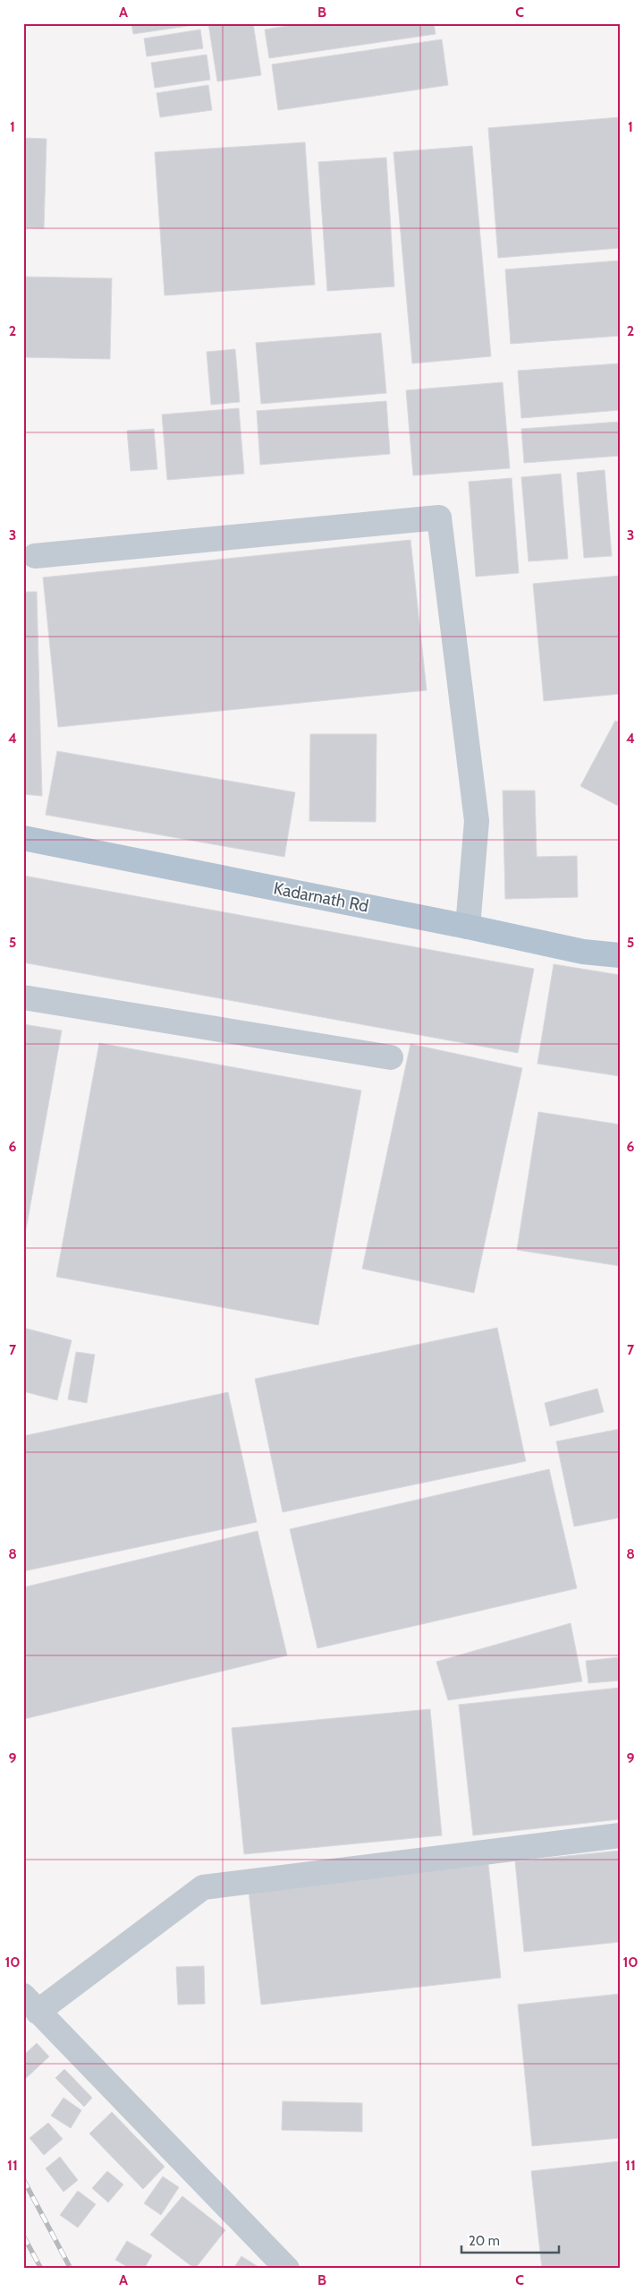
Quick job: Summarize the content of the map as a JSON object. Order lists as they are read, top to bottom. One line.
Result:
{"streets":{"main road":["Kadarnath Rd"]},"scale_bar":"20 m","grid":{"columns":["A","B","C"],"rows":["1","2","3","4","5","6","7","8","9","10","11"]}}
